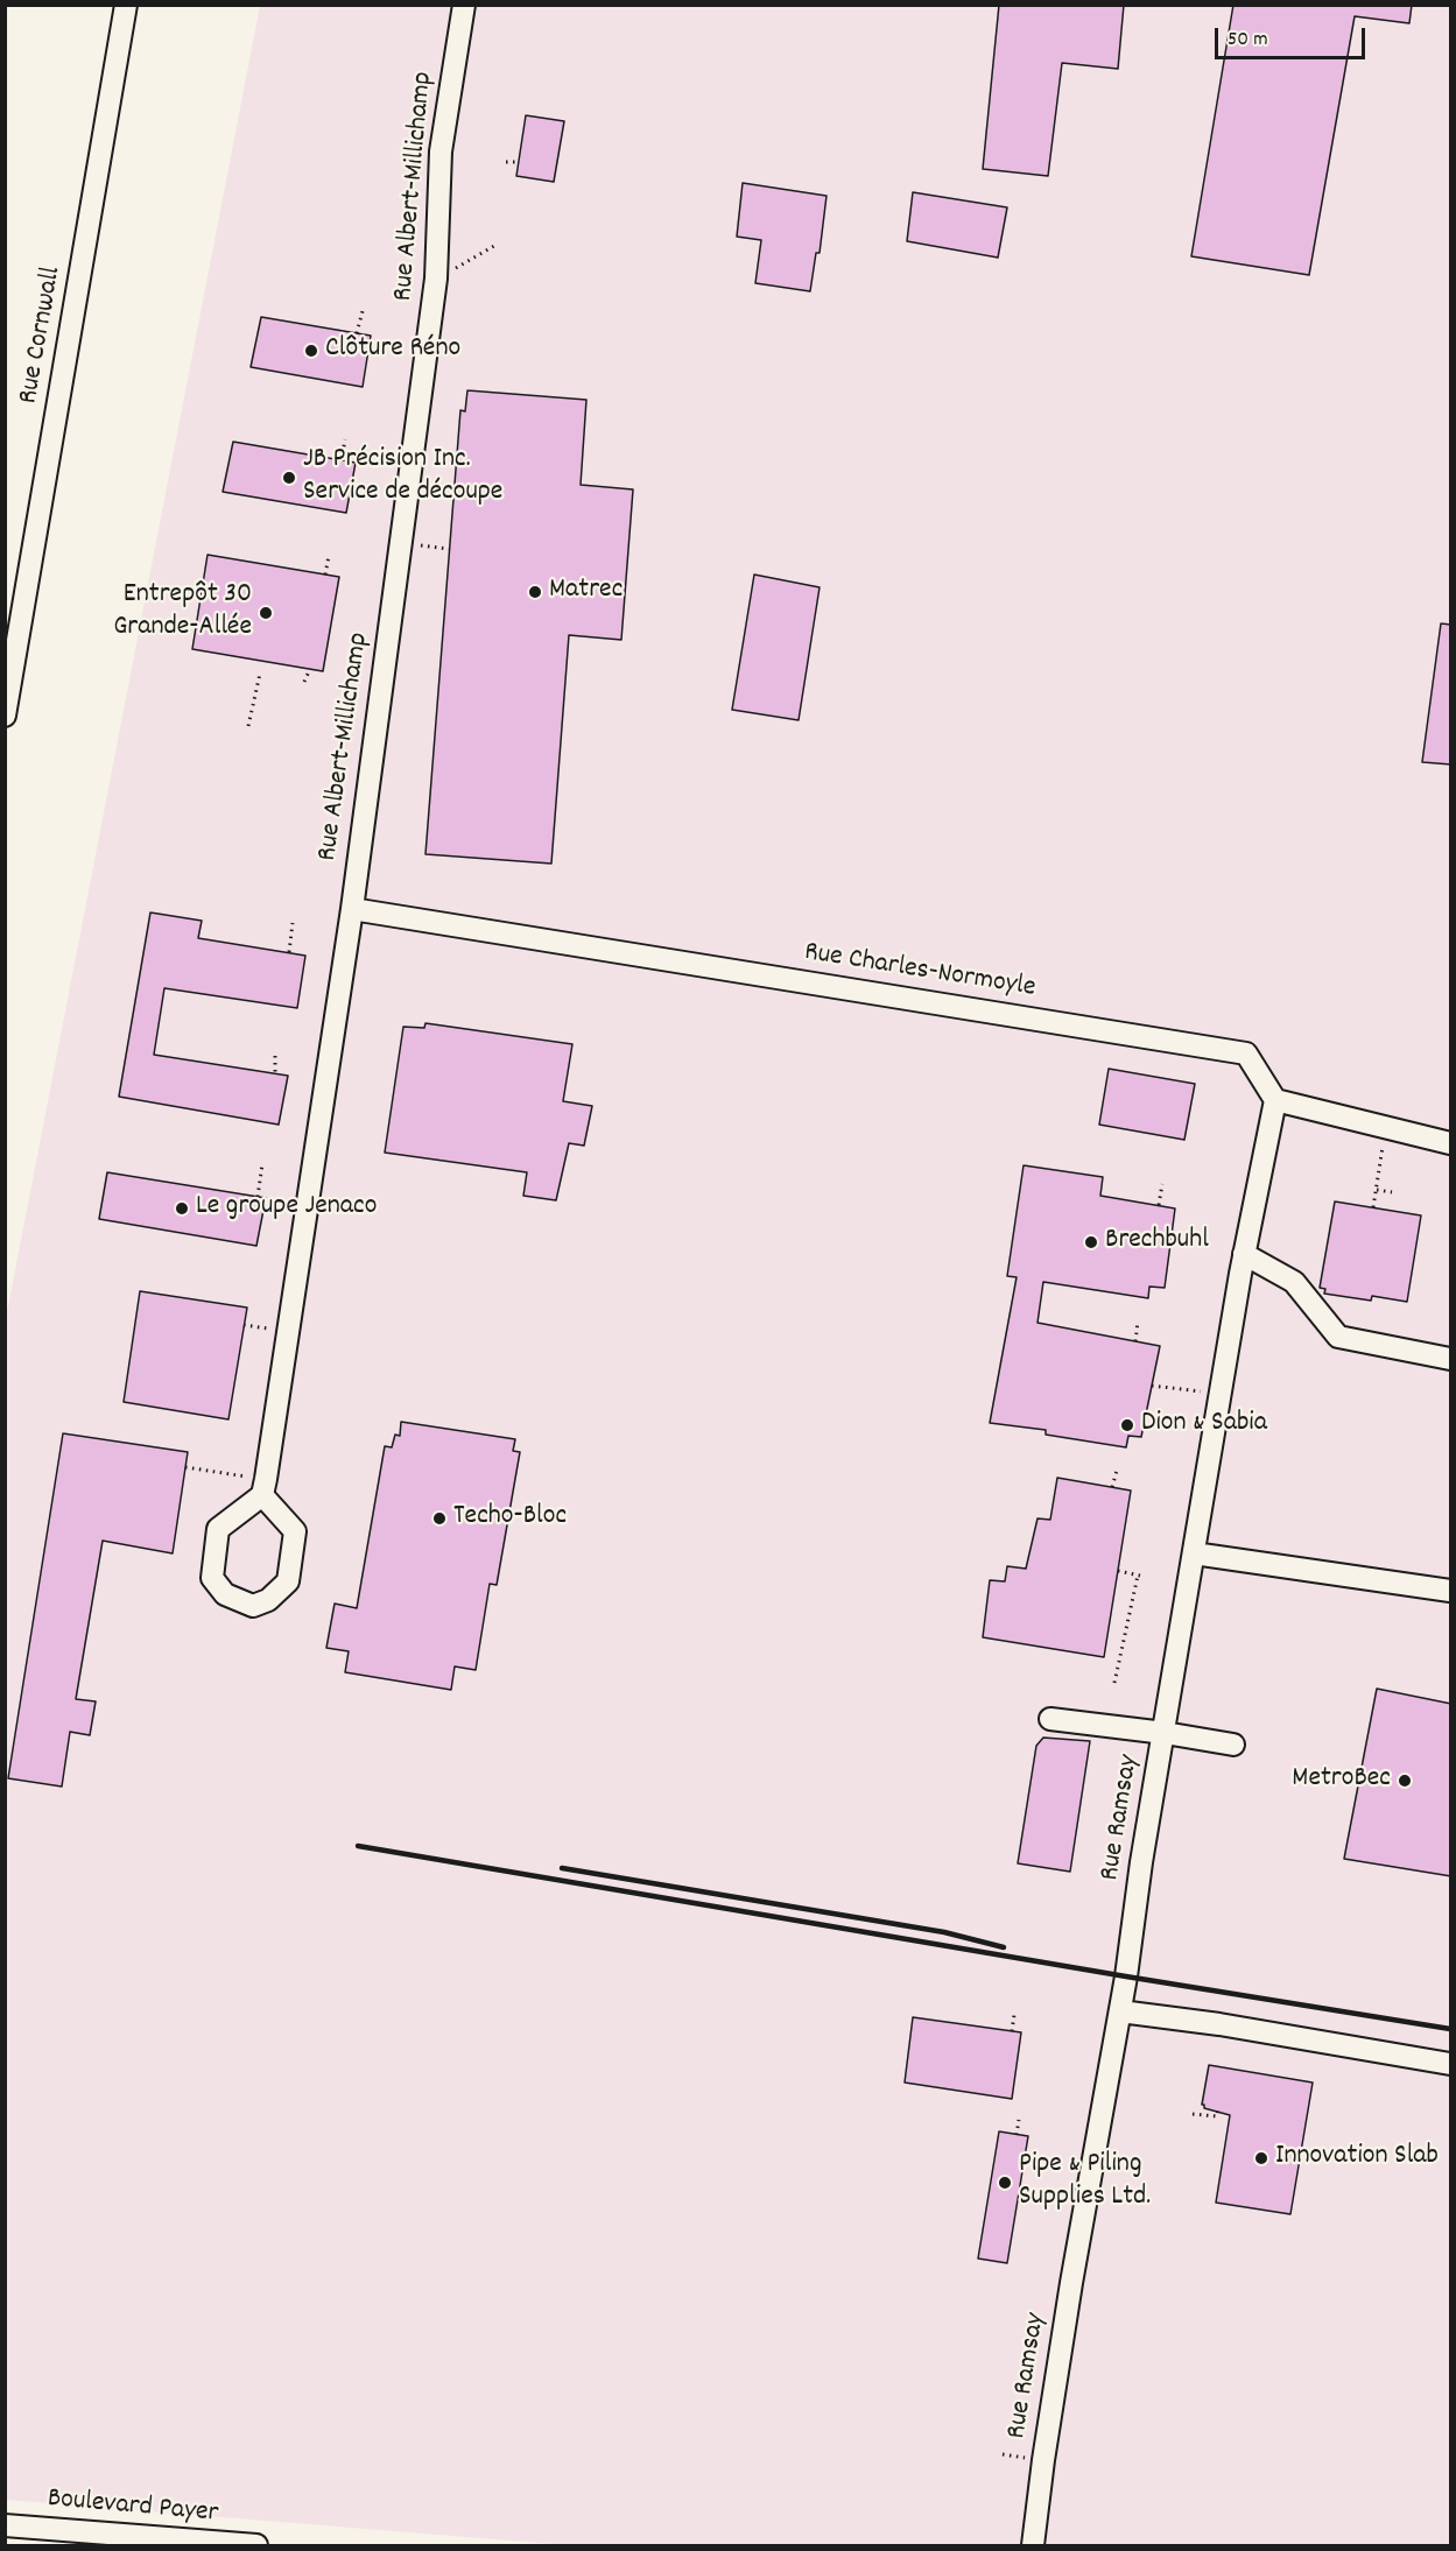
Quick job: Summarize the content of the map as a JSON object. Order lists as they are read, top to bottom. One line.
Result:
{"streets":{"street":["Rue Albert-Millichamp","Rue Cornwall","Rue Charles-Normoyle","Rue Ramsay","Boulevard Payer"]},"crossings":[["Rue Albert-Millichamp","Rue Charles-Normoyle"],["Rue Charles-Normoyle","Rue Ramsay"]],"places":["Clôture Réno","JB Précision Inc. Service de découpe","Matrec","Entrepôt 30 Grande-Allée","Le groupe Jenaco","Brechbuhl","Dion & Sabia","Techo-Bloc","MetroBec","Innovation Slab","Pipe & Piling Supplies Ltd."],"scale_bar":"50 m"}
